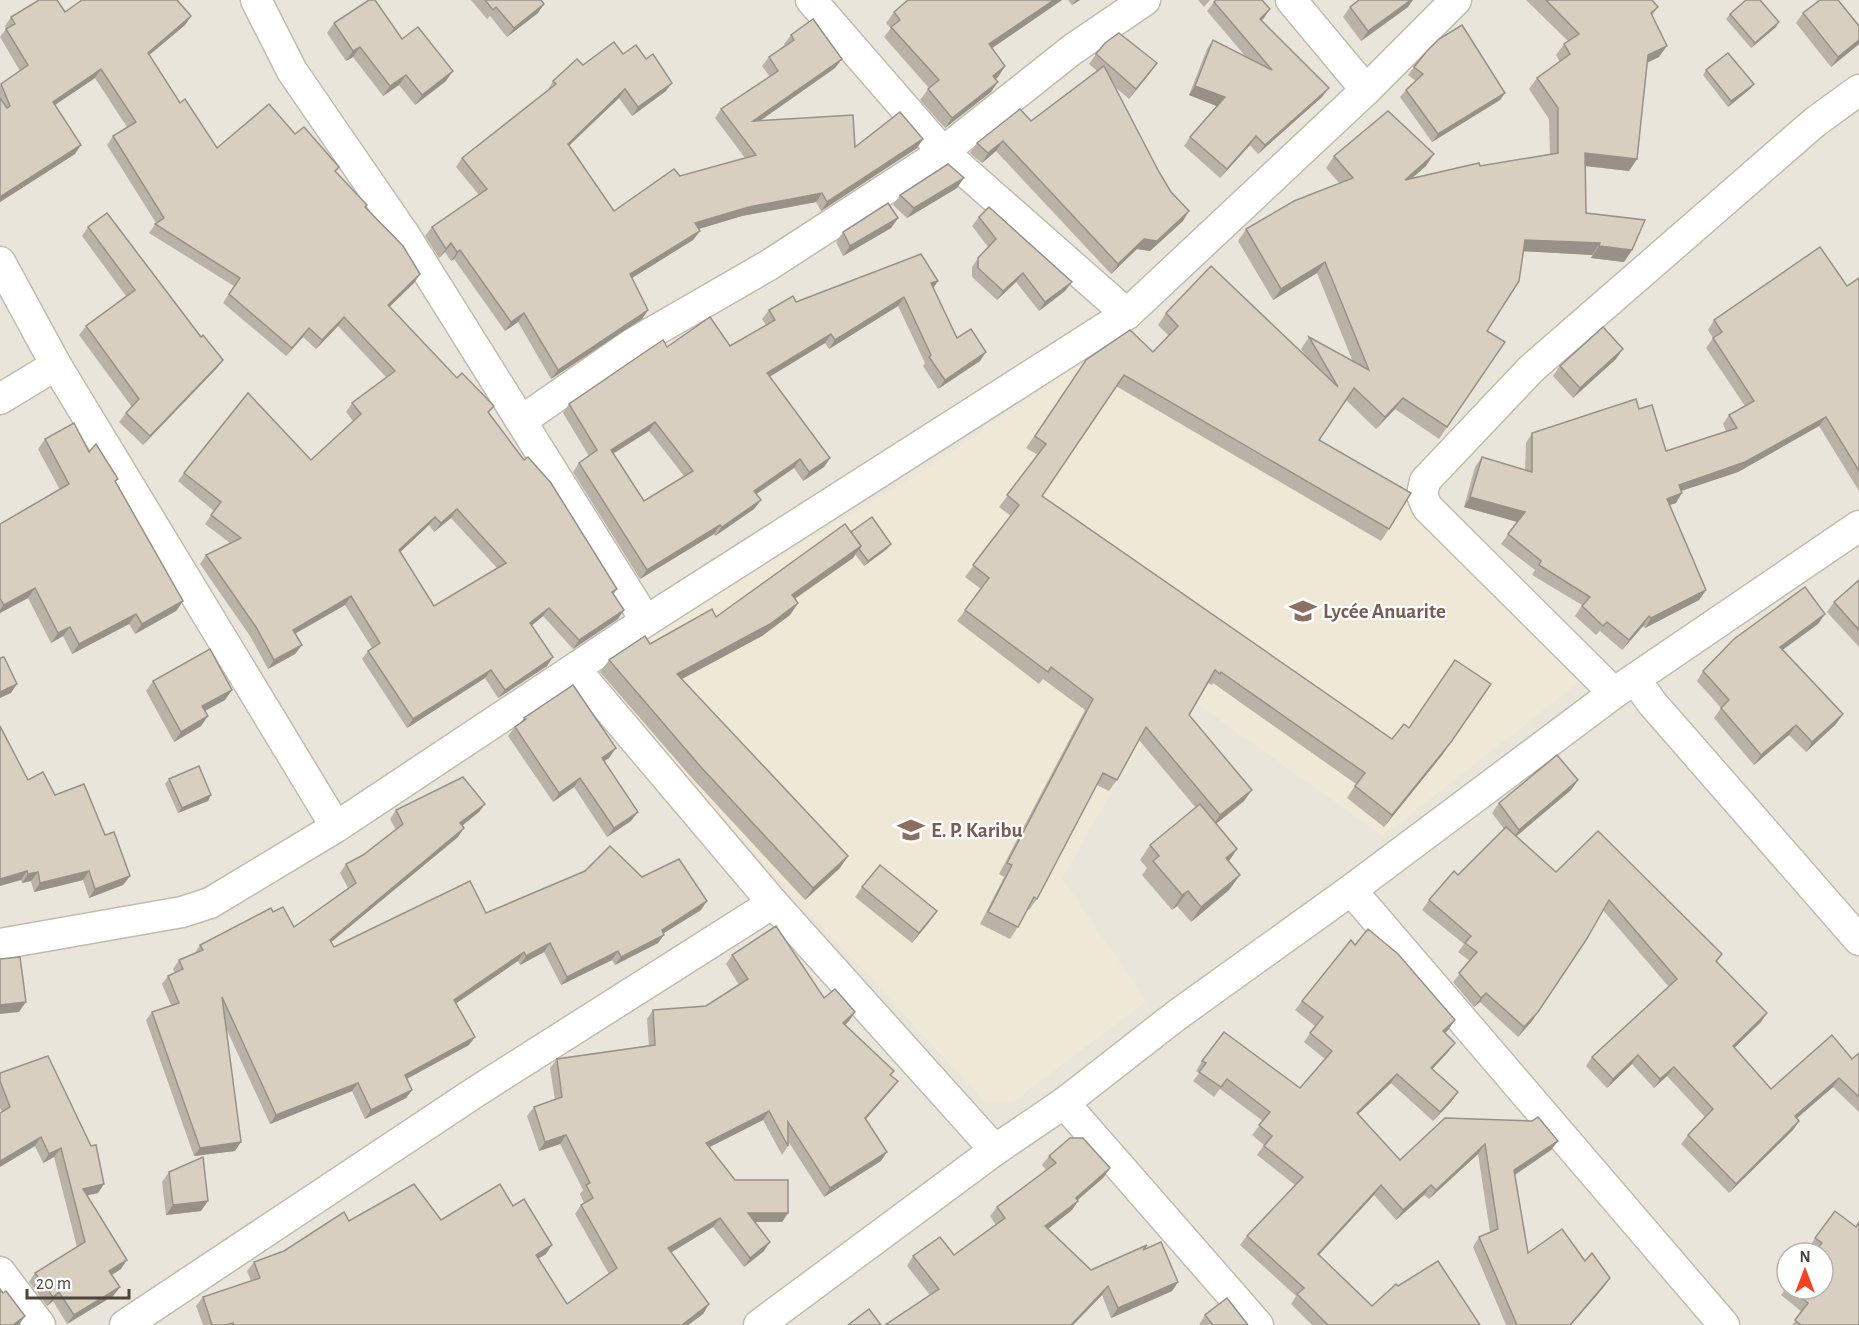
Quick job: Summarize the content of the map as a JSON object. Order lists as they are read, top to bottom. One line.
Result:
{"places":{"school or university":["Lycée Anuarite","E. P. Karibu"]},"scale_bar":"20 m","north":"top"}
